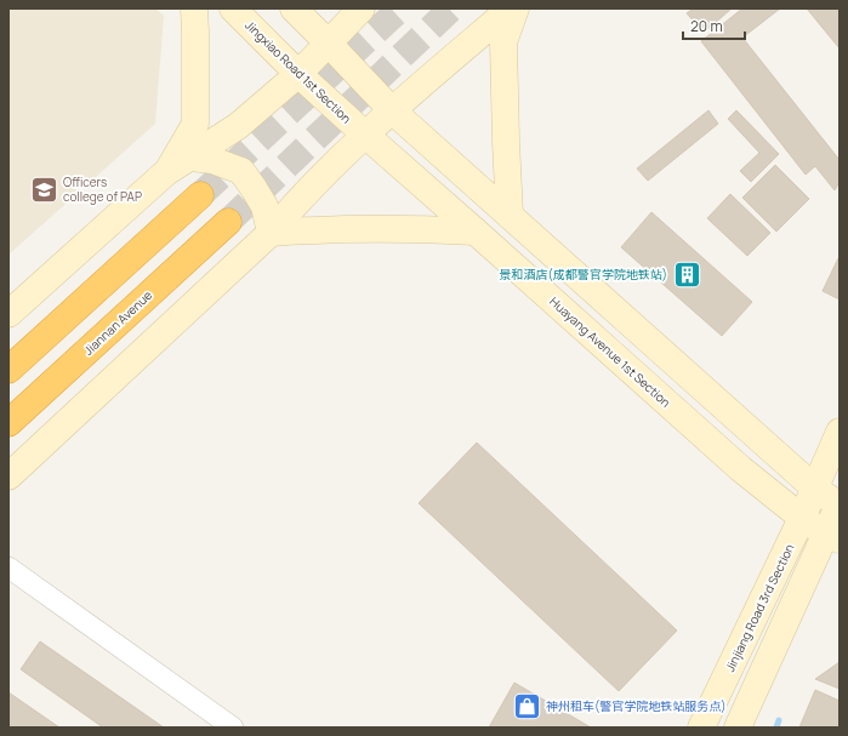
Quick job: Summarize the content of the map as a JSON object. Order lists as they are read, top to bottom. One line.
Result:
{"streets":{"highway":["Jiannan Avenue"],"main road":["Jingxiao Road 1st Section","Huayang Avenue 1st Section","Jinjiang Road 3rd Section"]},"crossings":[["Jingxiao Road 1st Section","Huayang Avenue 1st Section"],["Huayang Avenue 1st Section","Jinjiang Road 3rd Section"]],"places":{"school or university":["Officers college of PAP"],"building":["景和酒店(成都警官学院地铁站)"],"shop":["神州租车(警官学院地铁站服务点)"]},"scale_bar":"20 m"}
